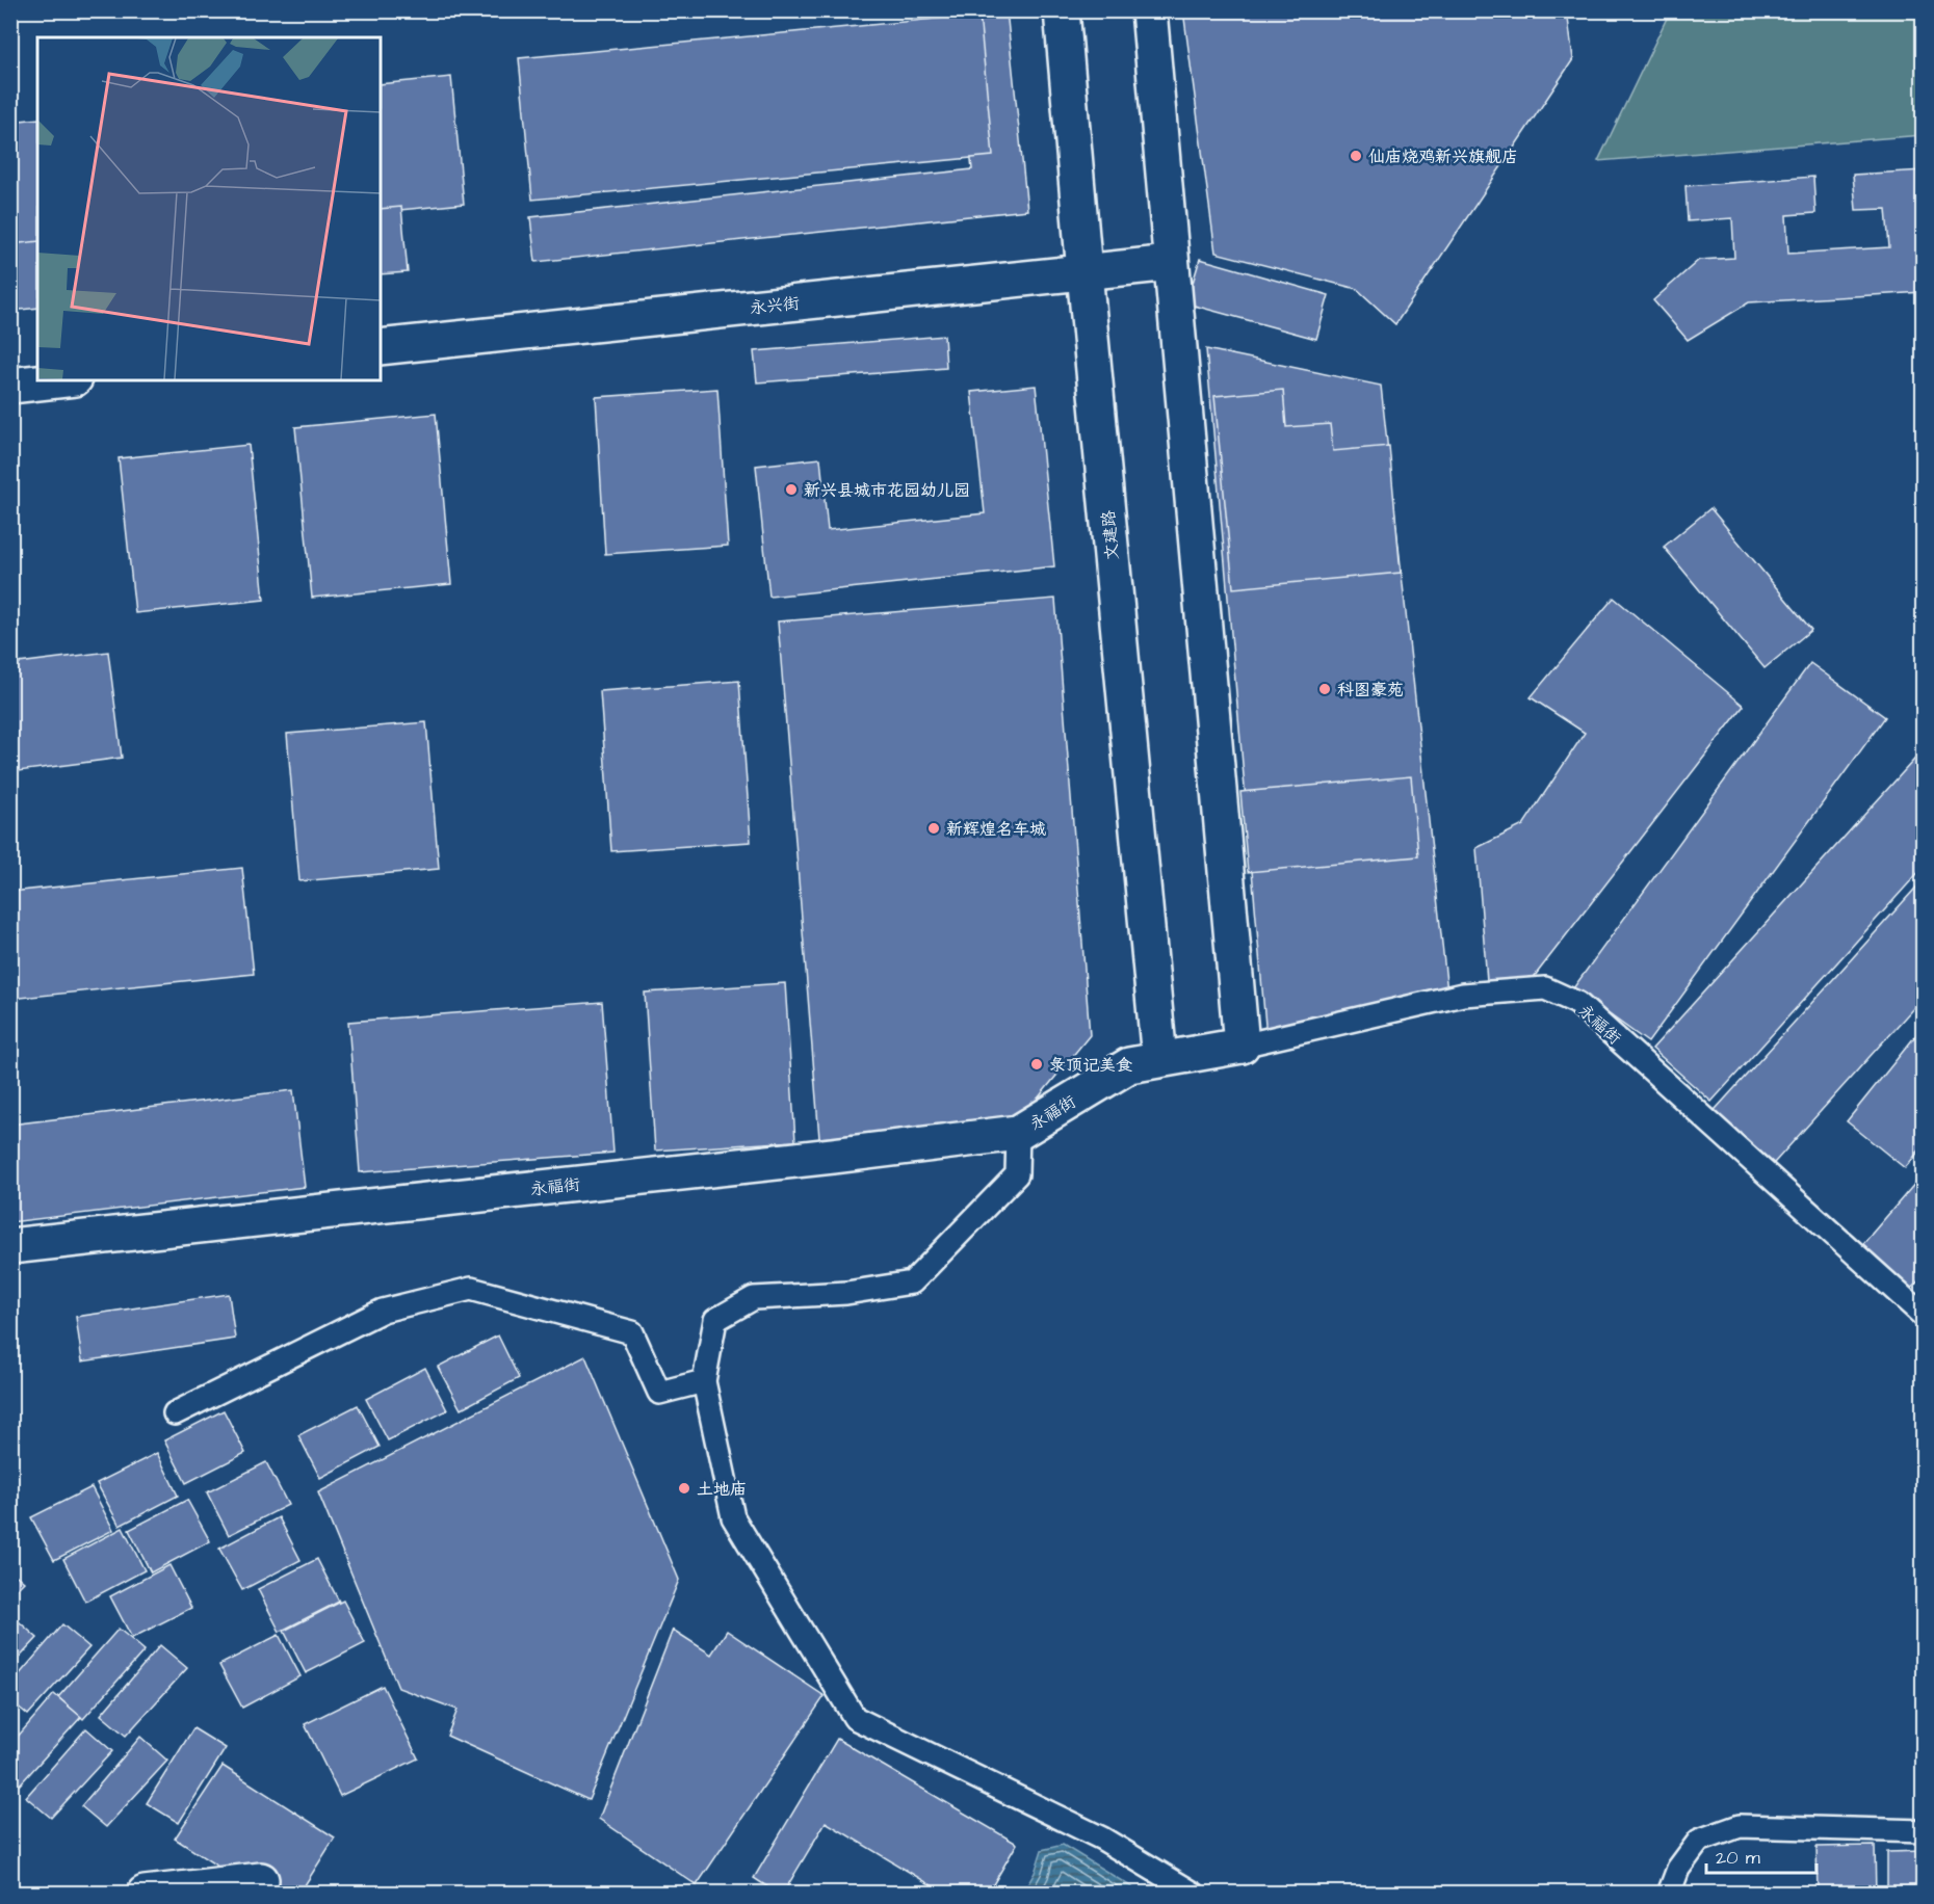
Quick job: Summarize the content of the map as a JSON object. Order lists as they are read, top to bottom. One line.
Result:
{"streets":{"street":["永兴街","文建路","永福街"]},"crossings":[["永兴街","文建路"],["文建路","永福街"]],"places":["仙庙烧鸡新兴旗舰店","新兴县城市花园幼儿园","科图豪苑","新辉煌名车城","录顶记美食","土地庙"],"scale_bar":"20 m"}
